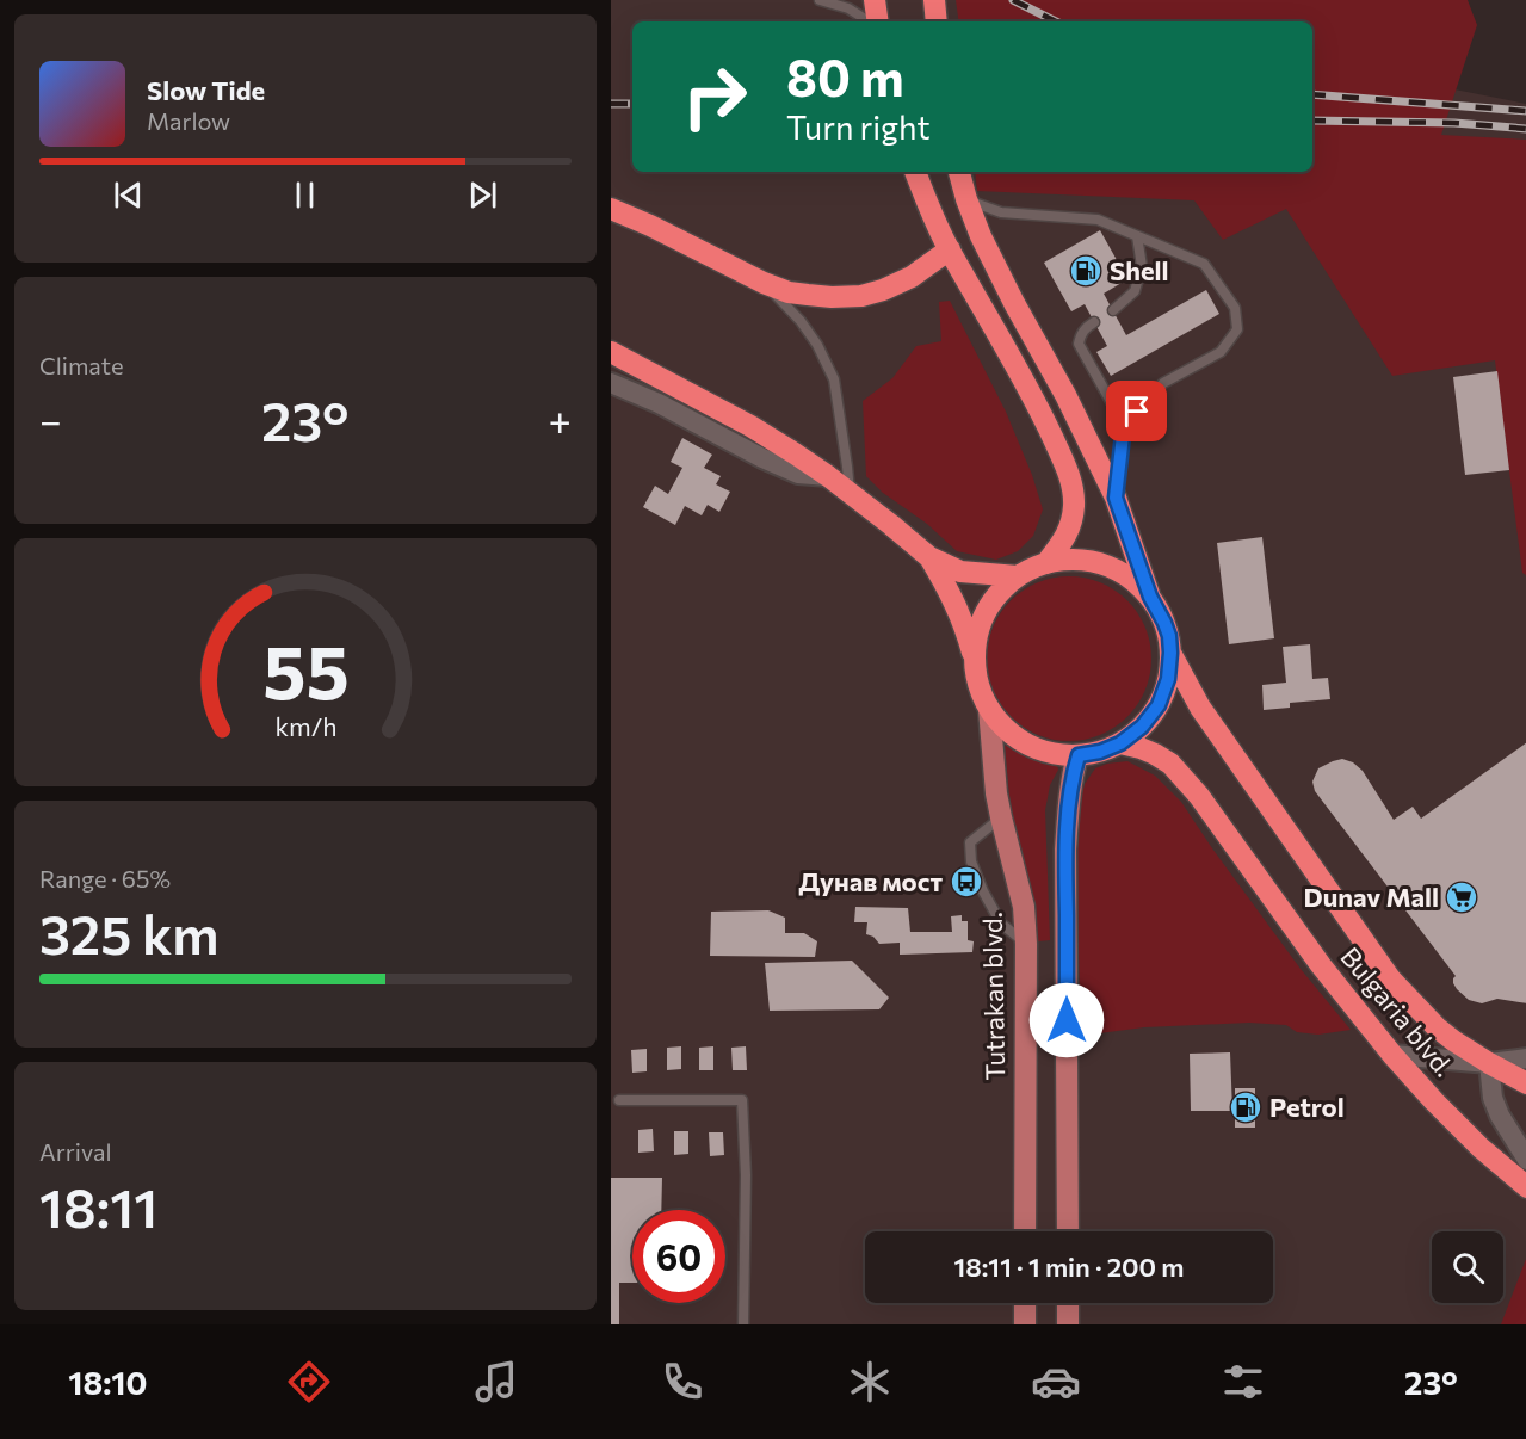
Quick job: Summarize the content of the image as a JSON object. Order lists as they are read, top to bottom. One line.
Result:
{"streets":{"highway":["Bulgaria blvd."],"main road":["Tutrakan blvd."]},"crossings":[["Tutrakan blvd.","Bulgaria blvd."]],"places":{"fuel station":["Shell","Petrol"],"bus stop":["Дунав мост"],"supermarket":["Dunav Mall"]},"page":{"turn":["80 m","Turn right"],"song":["Slow Tide","Marlow"],"tile":["Climate",["Range · 65%","325 km"],["Arrival","18:11"]],"heat":["−","23°","+"],"limit":"60","trip":"18:11 · 1 min · 200 m","tabs":["18:10","23°"],"gauge":["55","km/h"]}}
